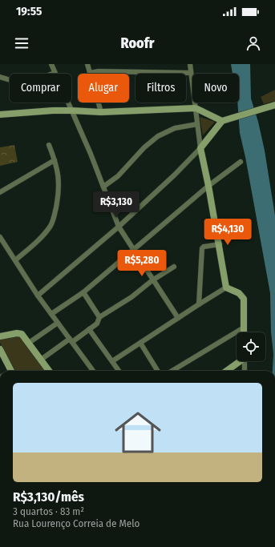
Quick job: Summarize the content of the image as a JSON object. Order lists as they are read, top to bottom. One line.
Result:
{"page":{"status":"19:55","header":"Roofr","chip":["Comprar","Alugar","Filtros","Novo"],"price":["R$3,130","R$4,130","R$5,280"],"list":[{"name":"R$3,130/mês","note":"3 quartos · 83 m² · Rua Lourenço Correia de Melo"}]}}
